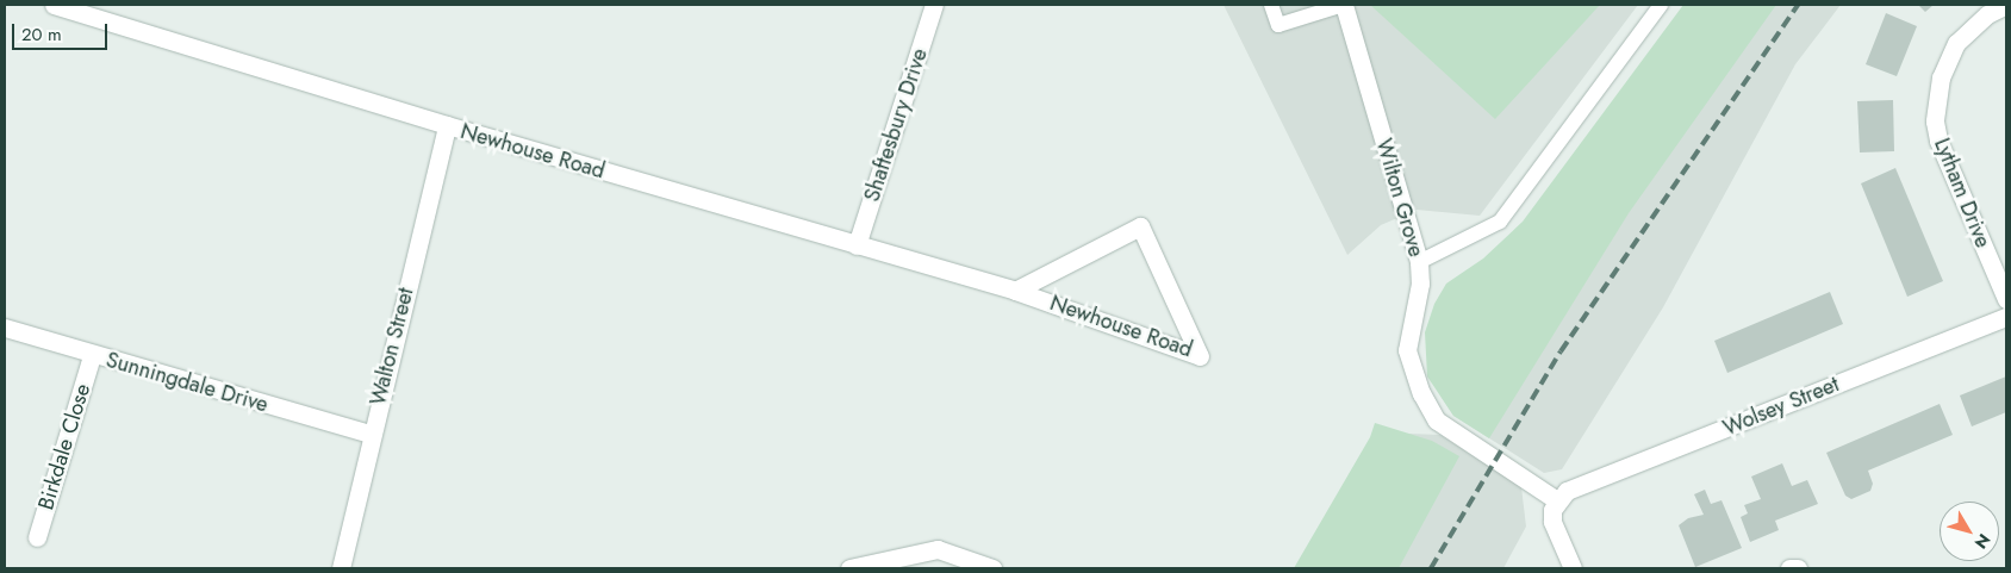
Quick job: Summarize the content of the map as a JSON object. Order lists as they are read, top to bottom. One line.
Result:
{"streets":{"street":["Shaftesbury Drive","Newhouse Road","Lytham Drive","Wilton Grove","Walton Street","Sunningdale Drive","Wolsey Street","Birkdale Close"]},"crossings":[["Shaftesbury Drive","Newhouse Road"],["Newhouse Road","Walton Street"],["Wilton Grove","Wolsey Street"],["Walton Street","Sunningdale Drive"],["Sunningdale Drive","Birkdale Close"]],"scale_bar":"20 m","north":"bottom right"}
